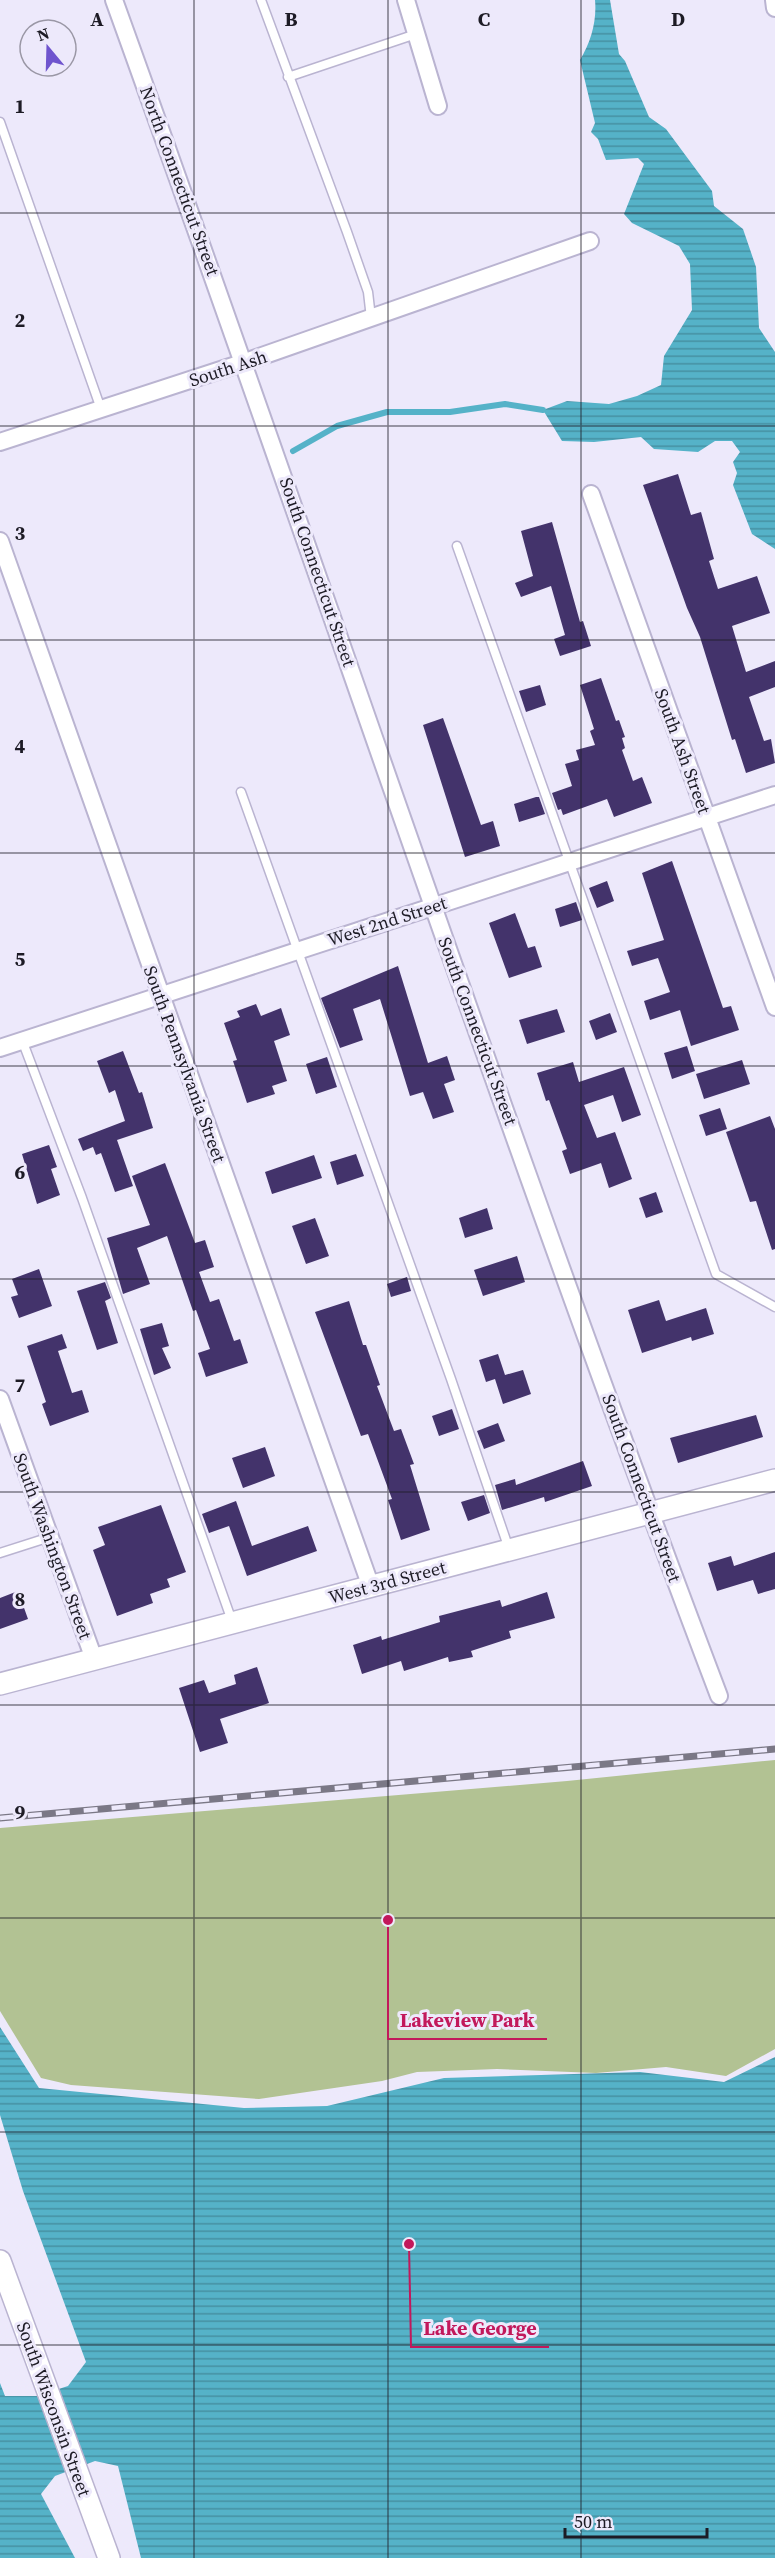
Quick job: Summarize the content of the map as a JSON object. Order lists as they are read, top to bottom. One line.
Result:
{"streets":{"street":["North Connecticut Street","South Ash","South Connecticut Street","South Ash Street","West 2nd Street","South Pennsylvania Street","South Washington Street","West 3rd Street","South Wisconsin Street"]},"crossings":[["North Connecticut Street","South Ash"],["North Connecticut Street","South Connecticut Street"],["South Ash","South Connecticut Street"],["South Connecticut Street","West 2nd Street"],["South Connecticut Street","West 3rd Street"],["South Ash Street","West 2nd Street"],["West 2nd Street","South Pennsylvania Street"],["South Pennsylvania Street","West 3rd Street"],["South Washington Street","West 3rd Street"]],"places":["Lakeview Park","Lake George"],"scale_bar":"50 m","north":"top","grid":{"columns":["A","B","C","D"],"rows":["1","2","3","4","5","6","7","8","9"]}}
